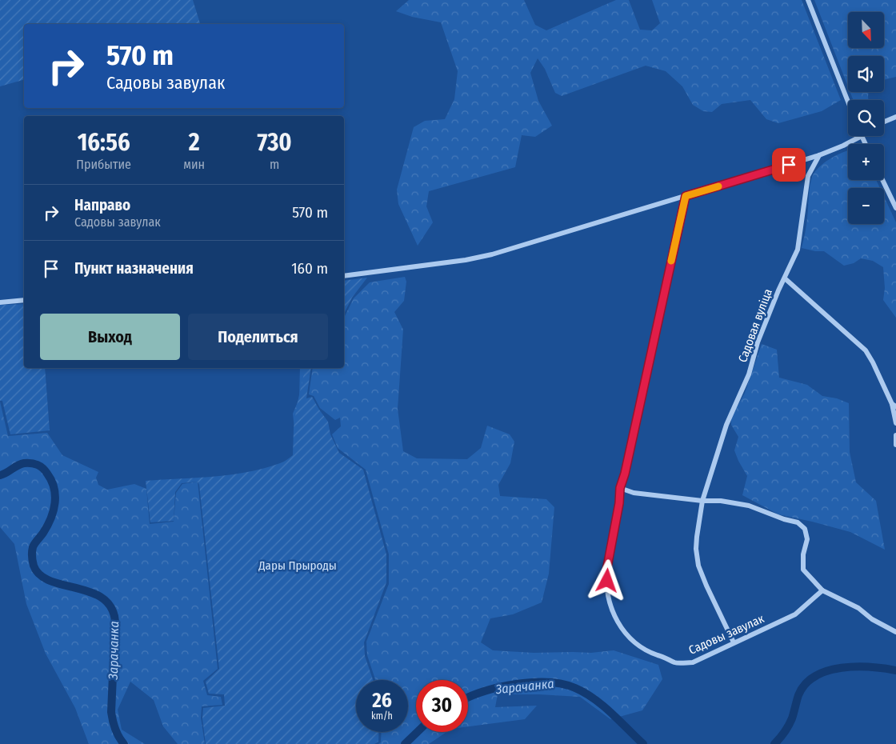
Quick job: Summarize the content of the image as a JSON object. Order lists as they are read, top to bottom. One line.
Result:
{"streets":{"street":["Садовая вуліца","Садовы завулак"]},"crossings":[["Садовая вуліца","Садовы завулак"]],"water":["Зарачанка"],"parks":["Дары Прыроды"],"north":"bottom right","page":{"map_buttons":["+","−"],"turn":["570 m","Садовы завулак"],"eta":["16:56","Прибытие","2","мин","730","m"],"list":[{"name":"Направо","note":"Садовы завулак","value":"570 m"},{"name":"Пункт назначения","value":"160 m"}],"buttons":["Выход","Поделиться"],"speed":"26 km/h","limit":"30"}}
